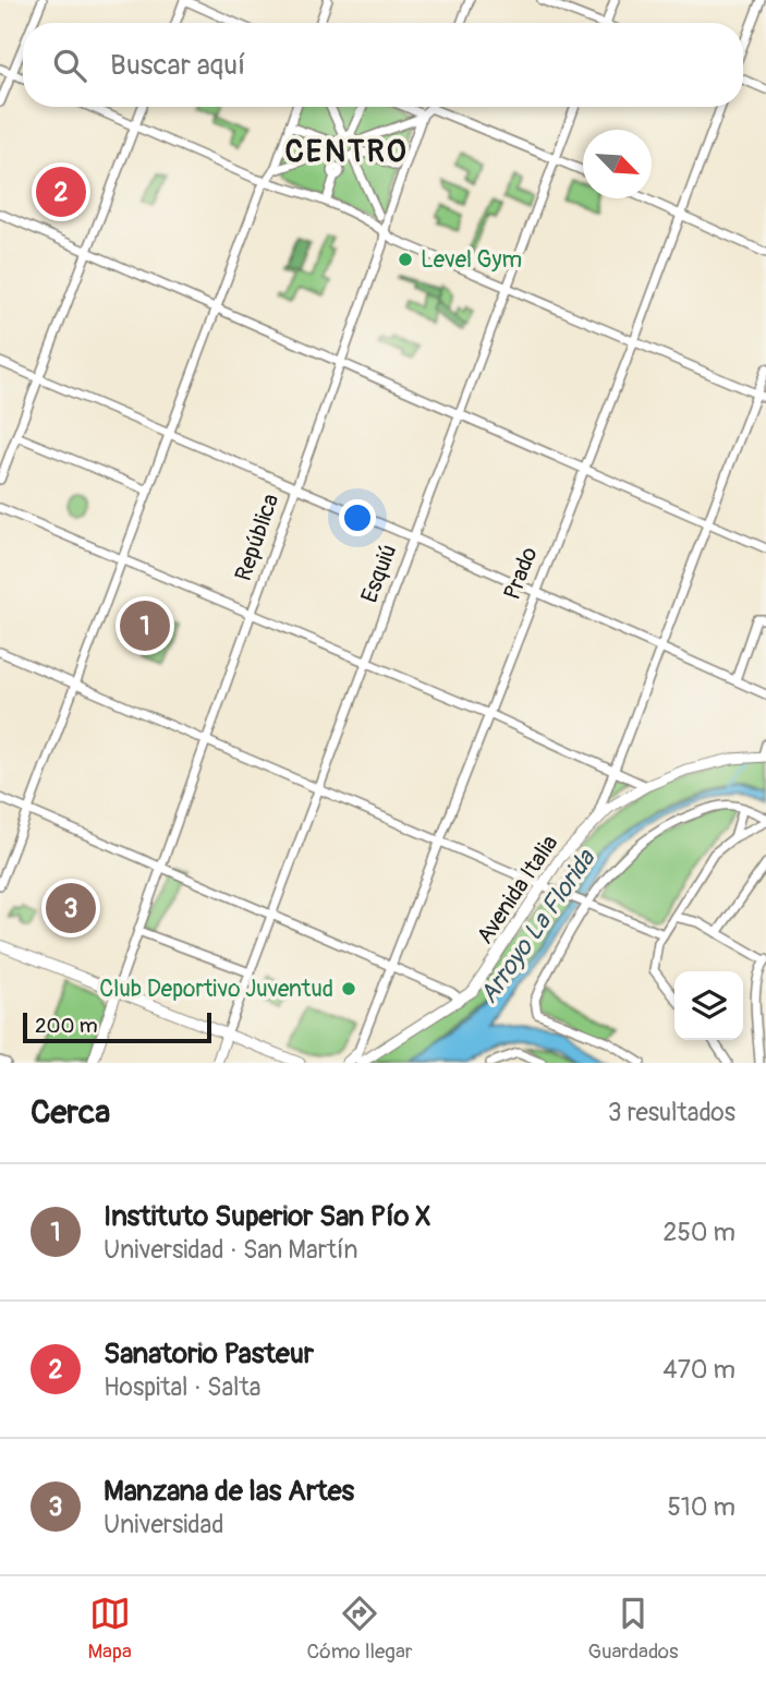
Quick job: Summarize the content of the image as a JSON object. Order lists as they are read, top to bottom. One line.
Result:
{"streets":{"main road":["Esquiú","Avenida Italia"],"street":["República","Prado"]},"crossings":[["Prado","Avenida Italia"]],"districts":["CENTRO"],"water":["Arroyo La Florida"],"places":["Level Gym","Club Deportivo Juventud"],"scale_bar":"200 m","north":"bottom right","page":{"search":"Buscar aquí","pins":["2","1","3"],"scale":"200 m","heading":["Cerca","3 resultados"],"list":[{"mark":"1","name":"Instituto Superior San Pío X","note":"Universidad · San Martín","value":"250 m"},{"mark":"2","name":"Sanatorio Pasteur","note":"Hospital · Salta","value":"470 m"},{"mark":"3","name":"Manzana de las Artes","note":"Universidad","value":"510 m"}],"nav":["Mapa","Cómo llegar","Guardados"]}}
